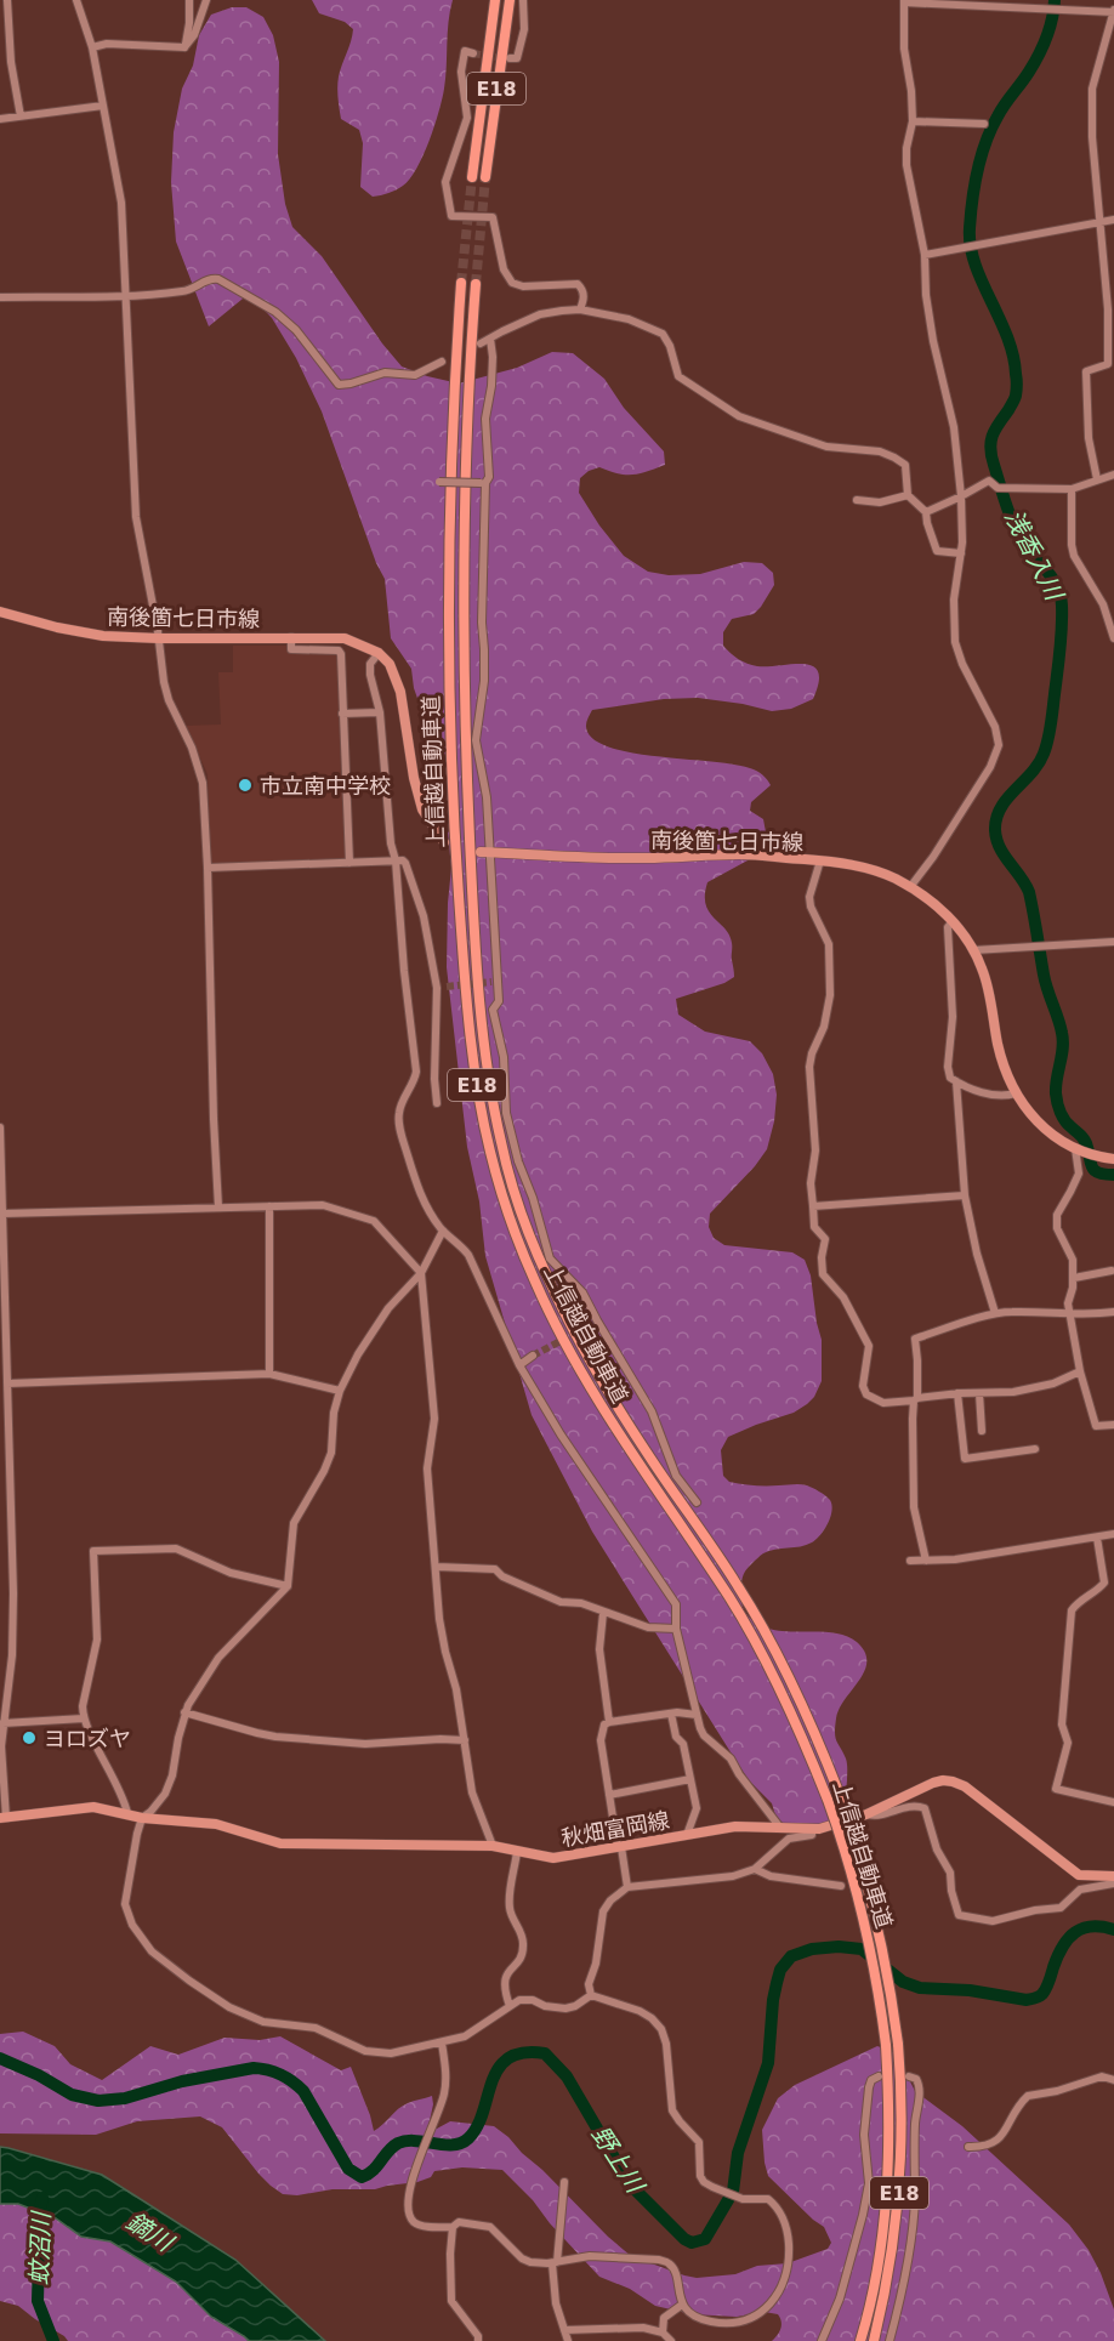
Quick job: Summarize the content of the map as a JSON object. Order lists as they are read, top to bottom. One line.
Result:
{"streets":{"highway":["E18","上信越自動車道"],"main road":["南後箇七日市線","秋畑富岡線"]},"water":["浅香入川","野上川","鏑川","蚊沼川"],"places":["市立南中学校","ヨロズヤ"]}
